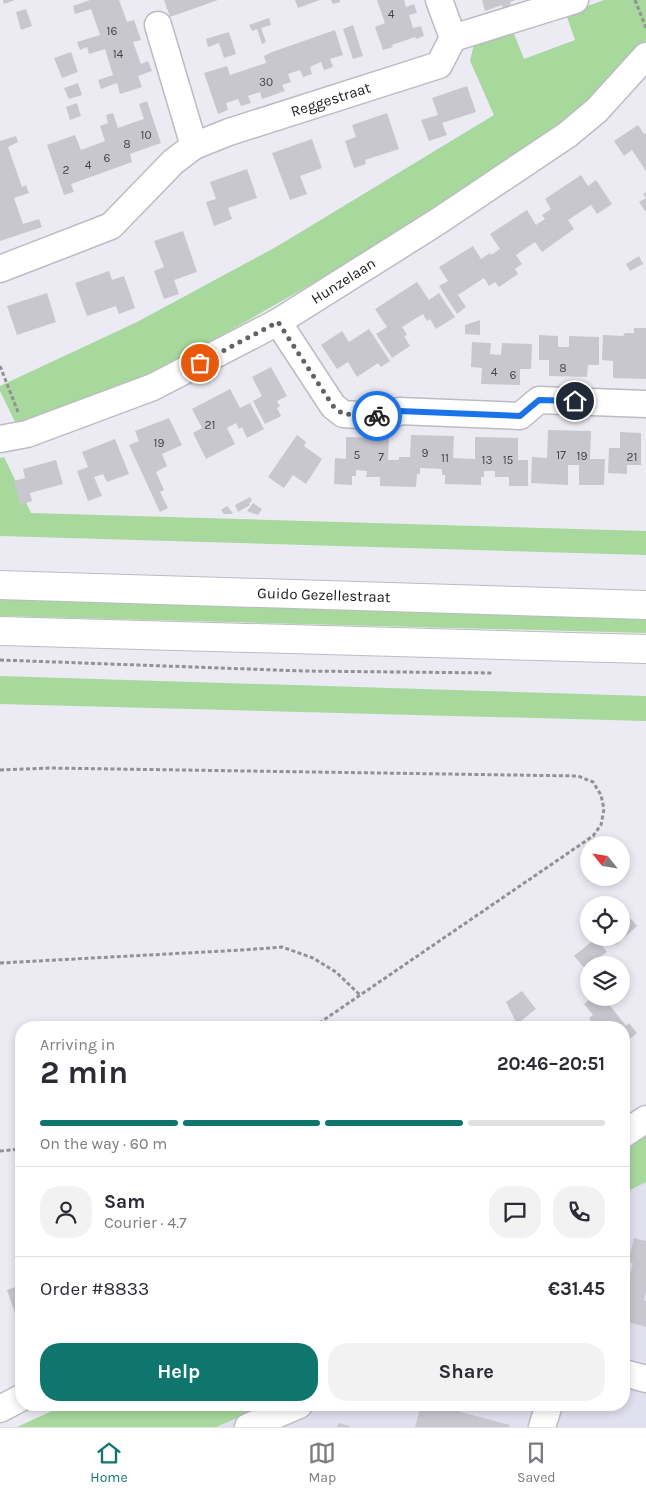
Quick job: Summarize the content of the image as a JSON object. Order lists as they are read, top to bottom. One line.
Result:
{"streets":{"main road":["Guido Gezellestraat"],"street":["Reggestraat","Hunzelaan"]},"house_numbers":["4","16","14","30","10","8","6","4","2","8","4","6","21","19","9","5","17","19","7","21","11","13","15"],"north":"top left","page":{"heading":["2 min","Arriving in","20:46–20:51"],"panel":["Sam","Courier · 4.7","Order #8833","€31.45"],"bar":"On the way · 60 m","buttons":["Help","Share"],"tabs":["Home","Map","Saved"]}}
